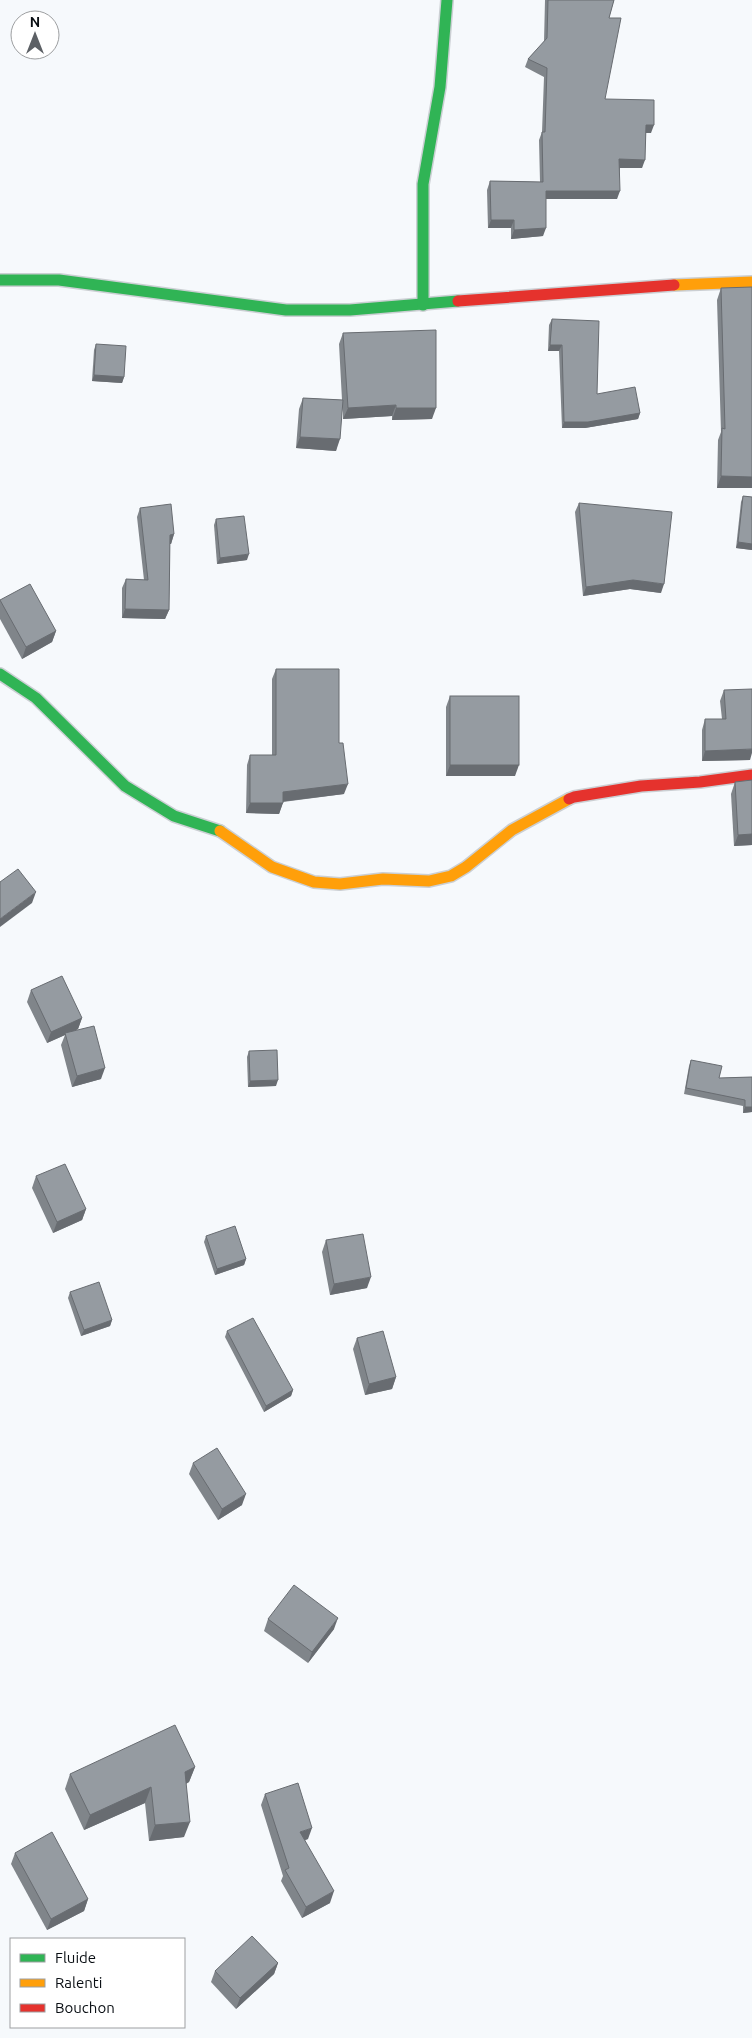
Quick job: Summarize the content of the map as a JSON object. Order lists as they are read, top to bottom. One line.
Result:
{"legend":["Fluide","Ralenti","Bouchon"],"north":"top"}
